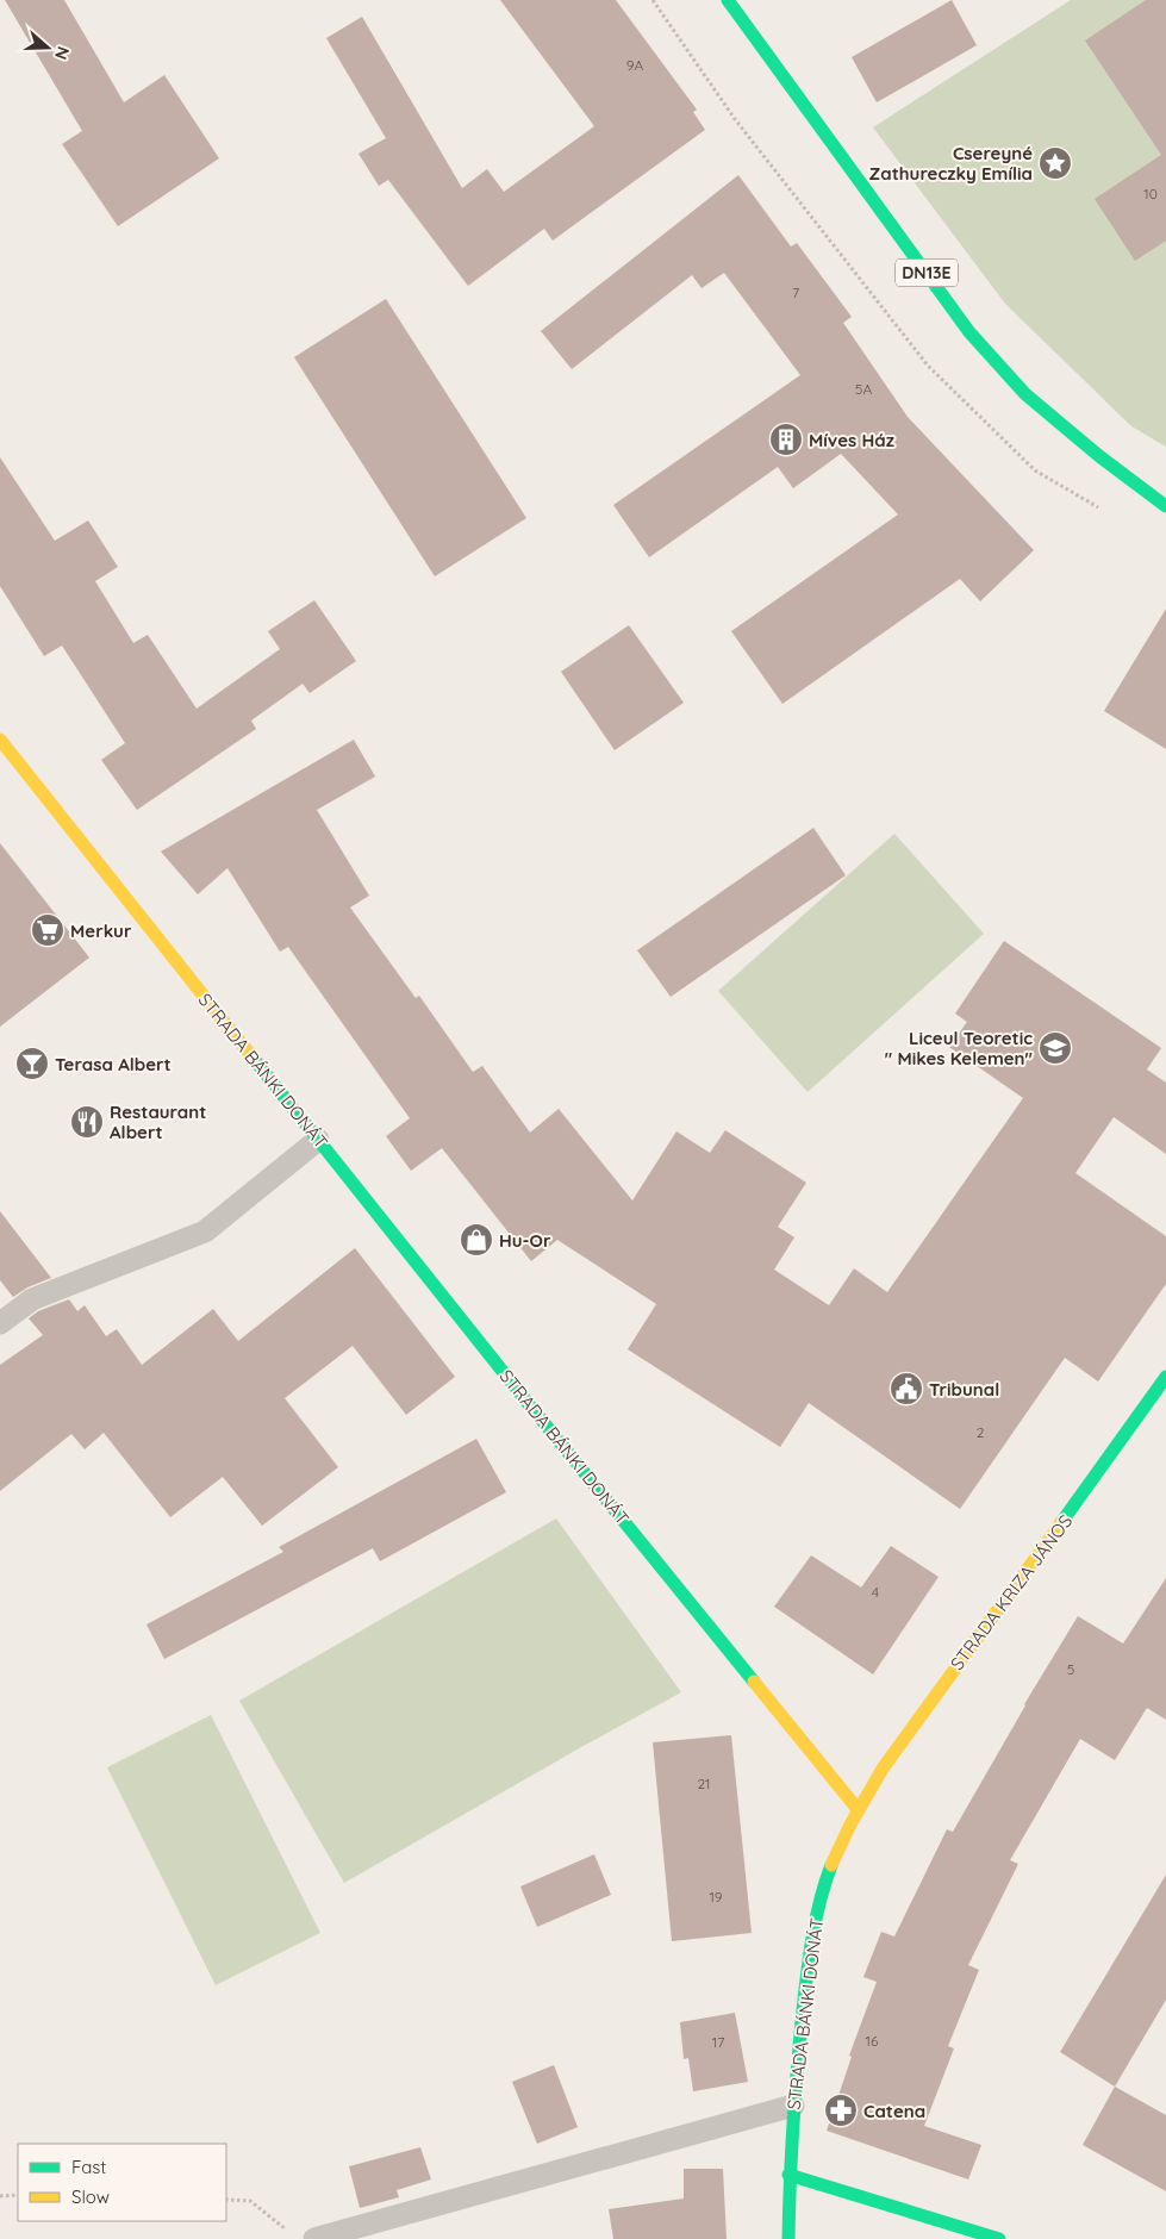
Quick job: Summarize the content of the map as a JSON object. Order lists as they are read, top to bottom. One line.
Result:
{"streets":{"street":["DN13E","STRADA BÁNKI DONÁT","STRADA KRIZA JÁNOS"]},"crossings":[["STRADA BÁNKI DONÁT","STRADA KRIZA JÁNOS"]],"places":{"place":["Csereyné Zathureczky Emília"],"building":["Míves Ház"],"supermarket":["Merkur"],"school or university":["Liceul Teoretic \" Mikes Kelemen\""],"bar":["Terasa Albert"],"restaurant":["Restaurant Albert"],"shop":["Hu-Or"],"public building":["Tribunal"],"pharmacy":["Catena"]},"house_numbers":["9A","10","7","5A","2","4","5","21","19","16","17"],"legend":["Fast","Slow"],"north":"right"}
